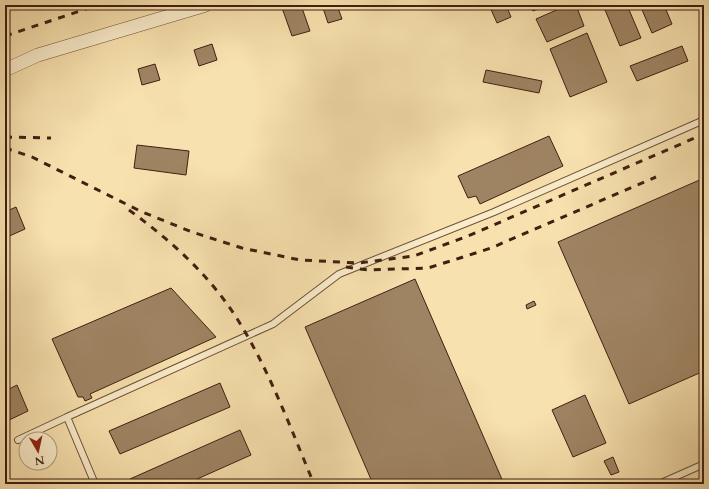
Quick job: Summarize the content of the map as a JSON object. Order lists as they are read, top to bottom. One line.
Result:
{"north":"bottom"}
